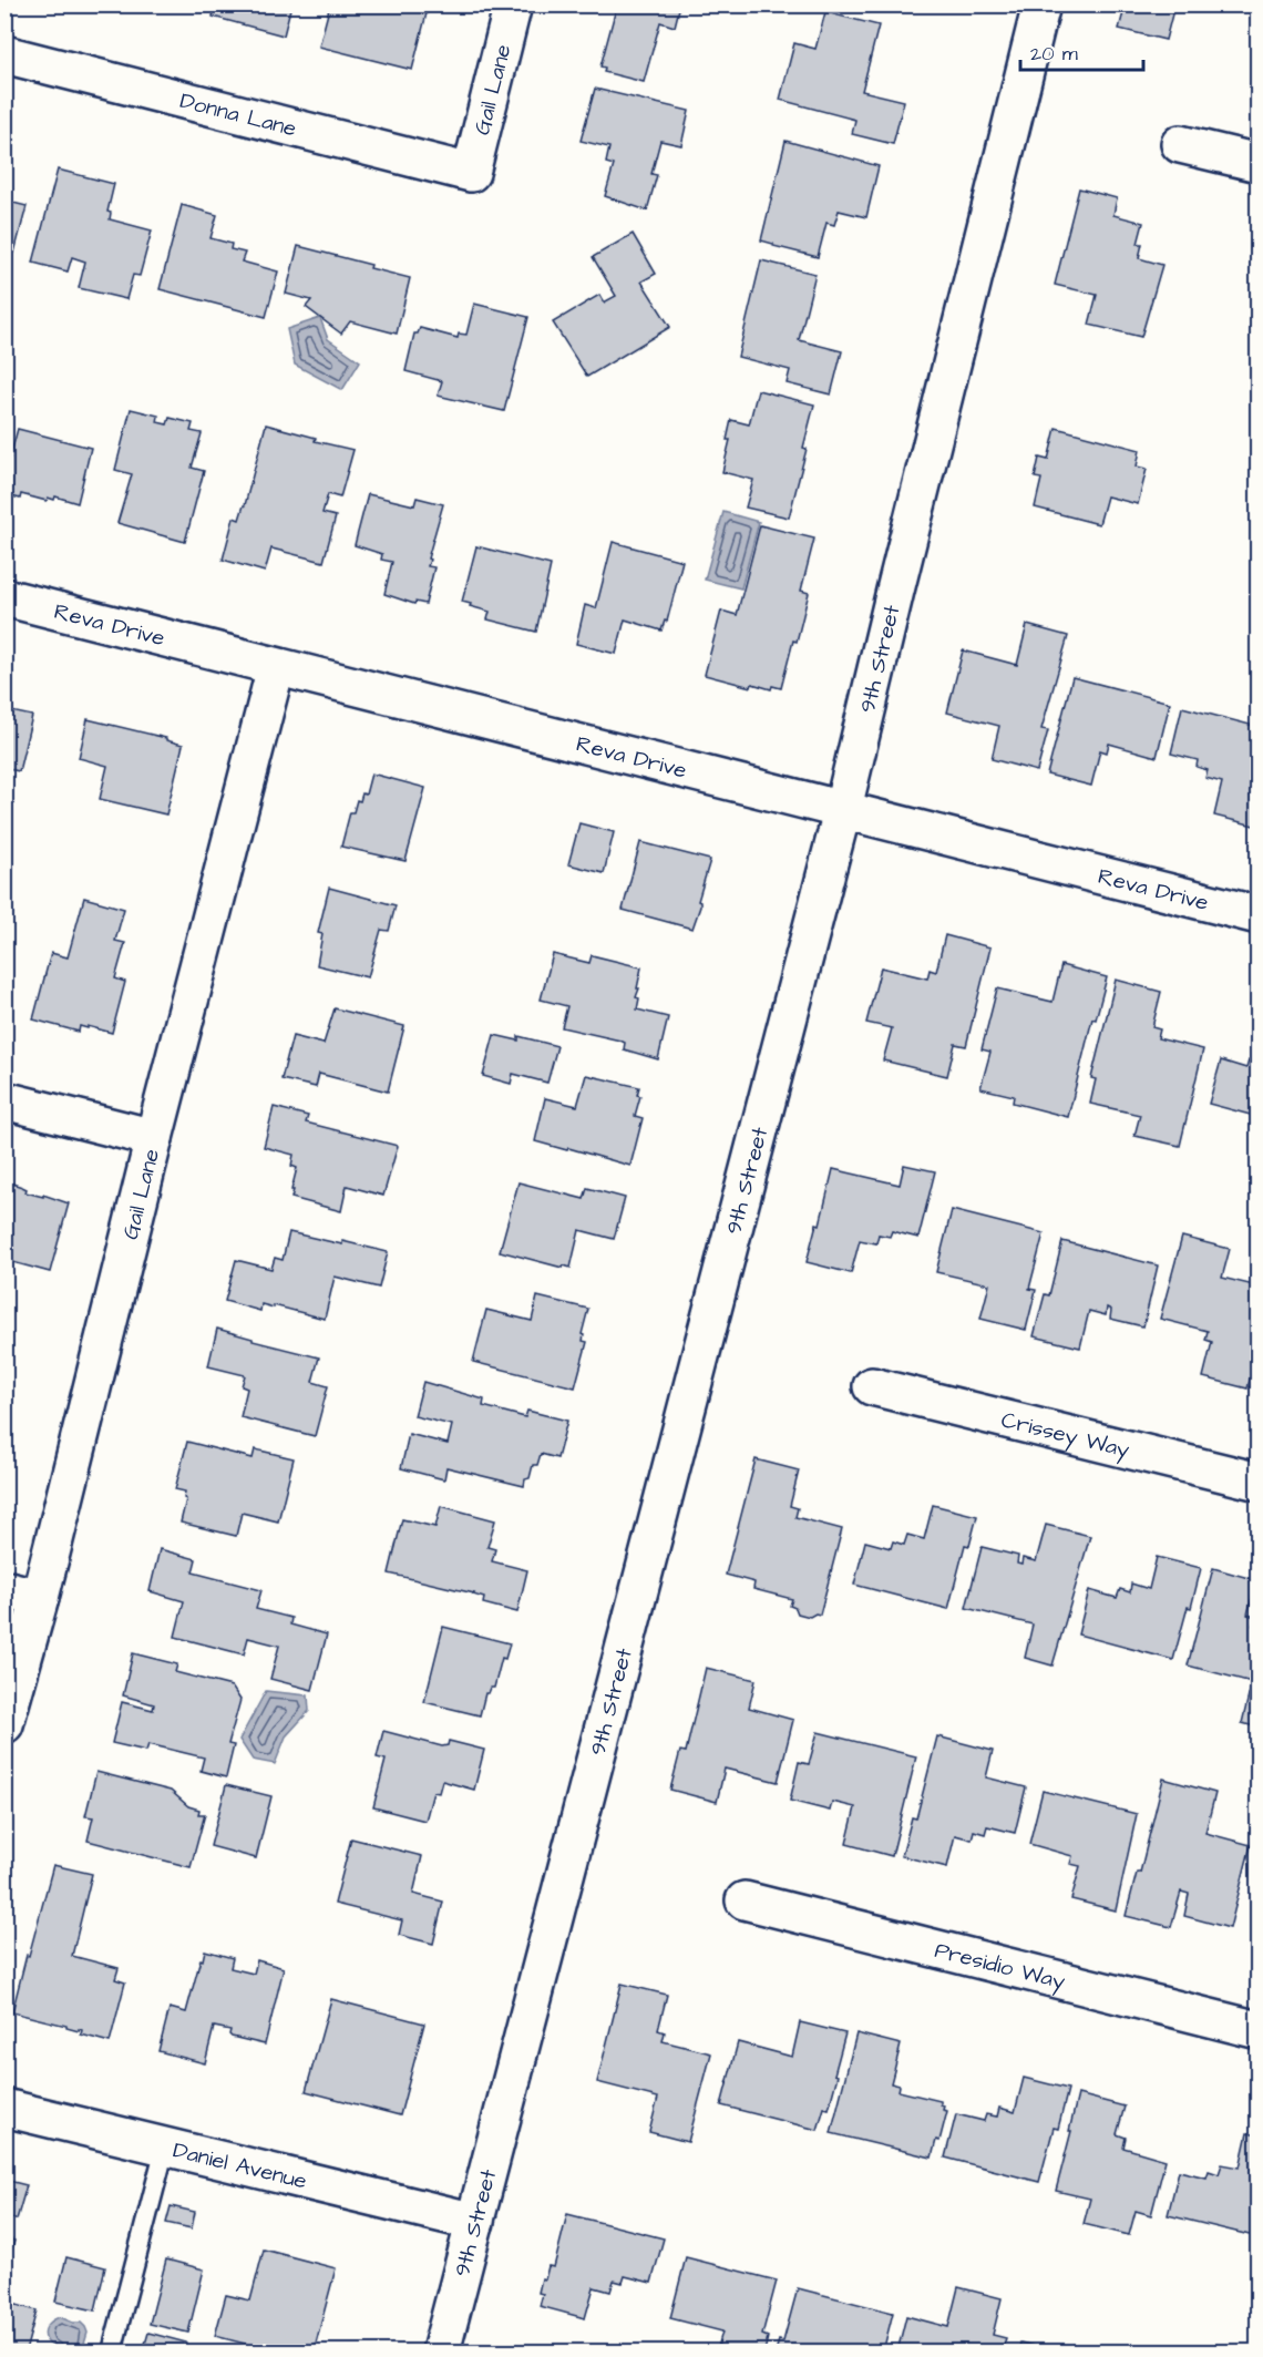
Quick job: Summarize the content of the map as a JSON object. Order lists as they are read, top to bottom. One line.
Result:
{"streets":{"street":["Gail Lane","Donna Lane","Reva Drive","9th Street","Crissey Way","Presidio Way","Daniel Avenue"]},"crossings":[["Gail Lane","Donna Lane"],["Gail Lane","Reva Drive"],["Reva Drive","9th Street"],["9th Street","Daniel Avenue"]],"scale_bar":"20 m"}
